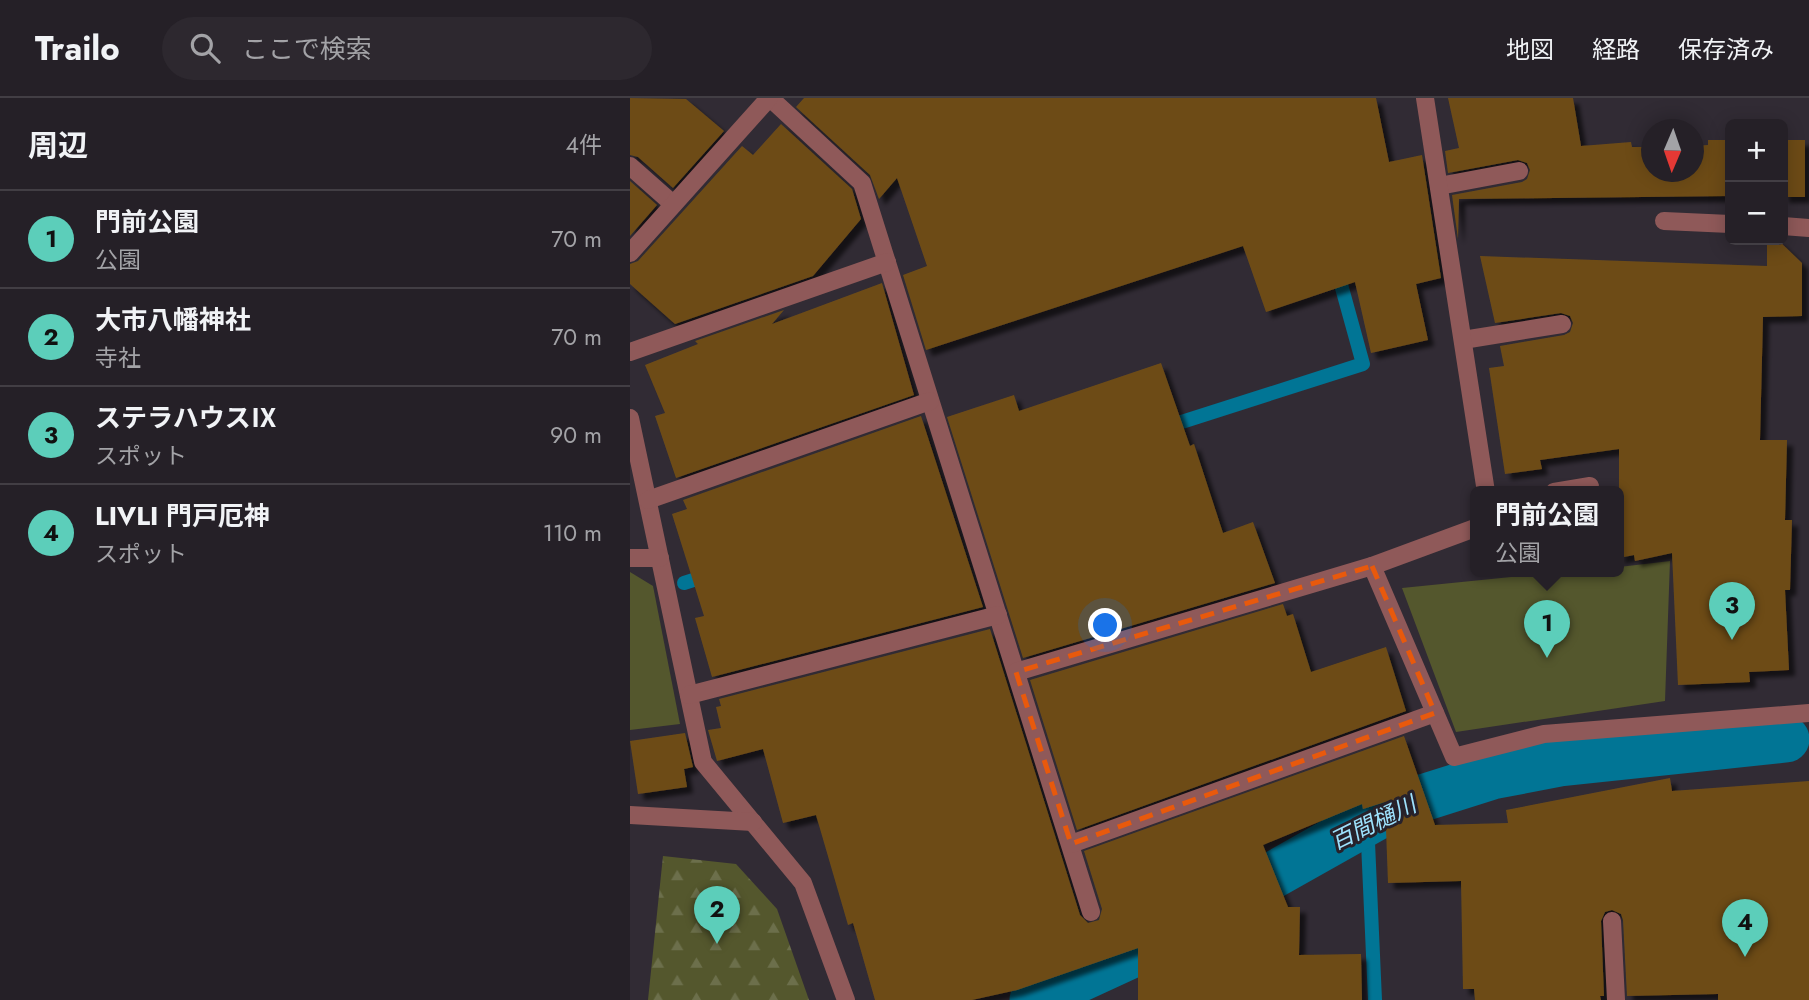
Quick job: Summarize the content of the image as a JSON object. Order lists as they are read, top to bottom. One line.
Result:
{"water":["百間樋川"],"north":"bottom","page":{"header":"Trailo","search":"ここで検索","nav":["地図","経路","保存済み"],"heading":["周辺","4件"],"map_buttons":["+","−"],"list":[{"mark":"1","name":"門前公園","note":"公園","value":"70 m"},{"mark":"2","name":"大市八幡神社","note":"寺社","value":"70 m"},{"mark":"3","name":"ステラハウスⅨ","note":"スポット","value":"90 m"},{"mark":"4","name":"LIVLI 門戸厄神","note":"スポット","value":"110 m"}],"popup":["門前公園","公園"],"pins":["3","1","2","4"]}}
